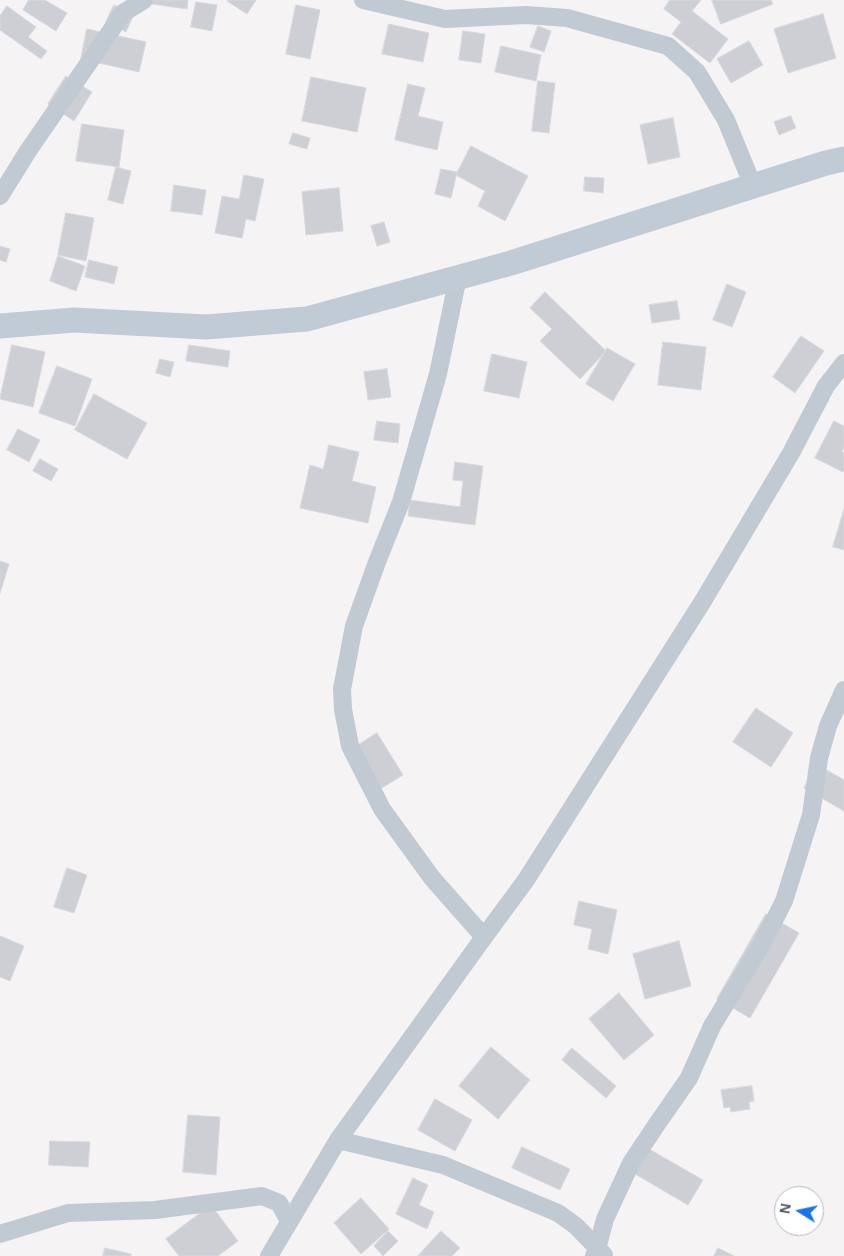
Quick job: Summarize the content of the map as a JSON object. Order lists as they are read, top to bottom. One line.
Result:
{"north":"left"}
